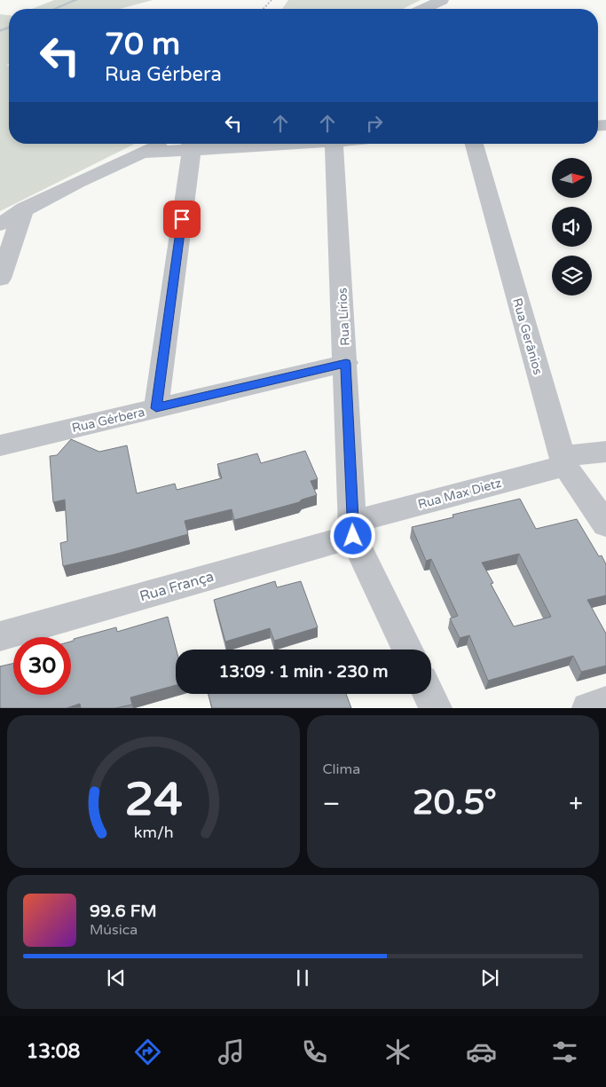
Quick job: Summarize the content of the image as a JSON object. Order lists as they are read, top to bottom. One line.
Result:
{"streets":{"street":["Rua Lírios","Rua Gerânios","Rua Gérbera","Rua Max Dietz","Rua França"]},"crossings":[["Rua Lírios","Rua Gérbera"],["Rua Lírios","Rua Max Dietz"],["Rua Lírios","Rua França"],["Rua Gerânios","Rua Max Dietz"],["Rua Max Dietz","Rua França"]],"north":"right","page":{"turn":["70 m","Rua Gérbera"],"limit":"30","trip":"13:09 · 1 min · 230 m","tile":"Clima","heat":["−","20.5°","+"],"song":["99.6 FM","Música"],"tabs":"13:08","gauge":["24","km/h"]}}
